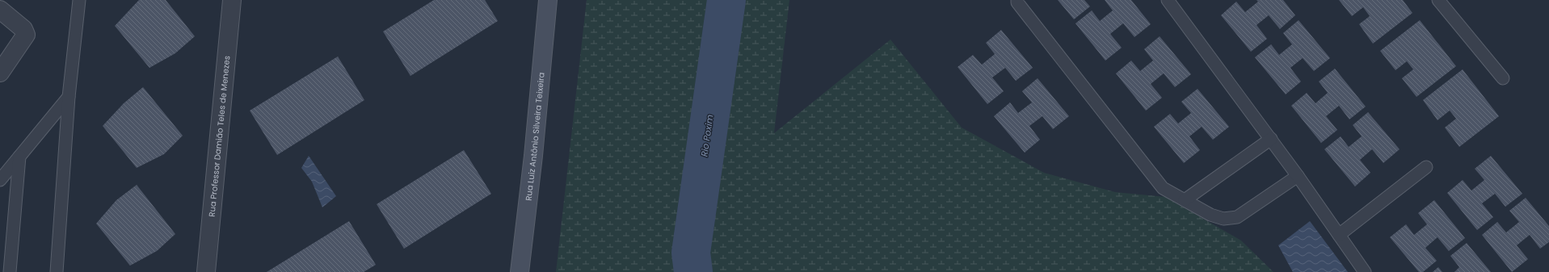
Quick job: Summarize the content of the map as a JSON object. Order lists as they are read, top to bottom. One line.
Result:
{"streets":{"street":["Rua Professor Damião Teles de Menezes","Rua Luiz Antônio Silveira Teixeira"]},"water":["Rio Poxim"]}
